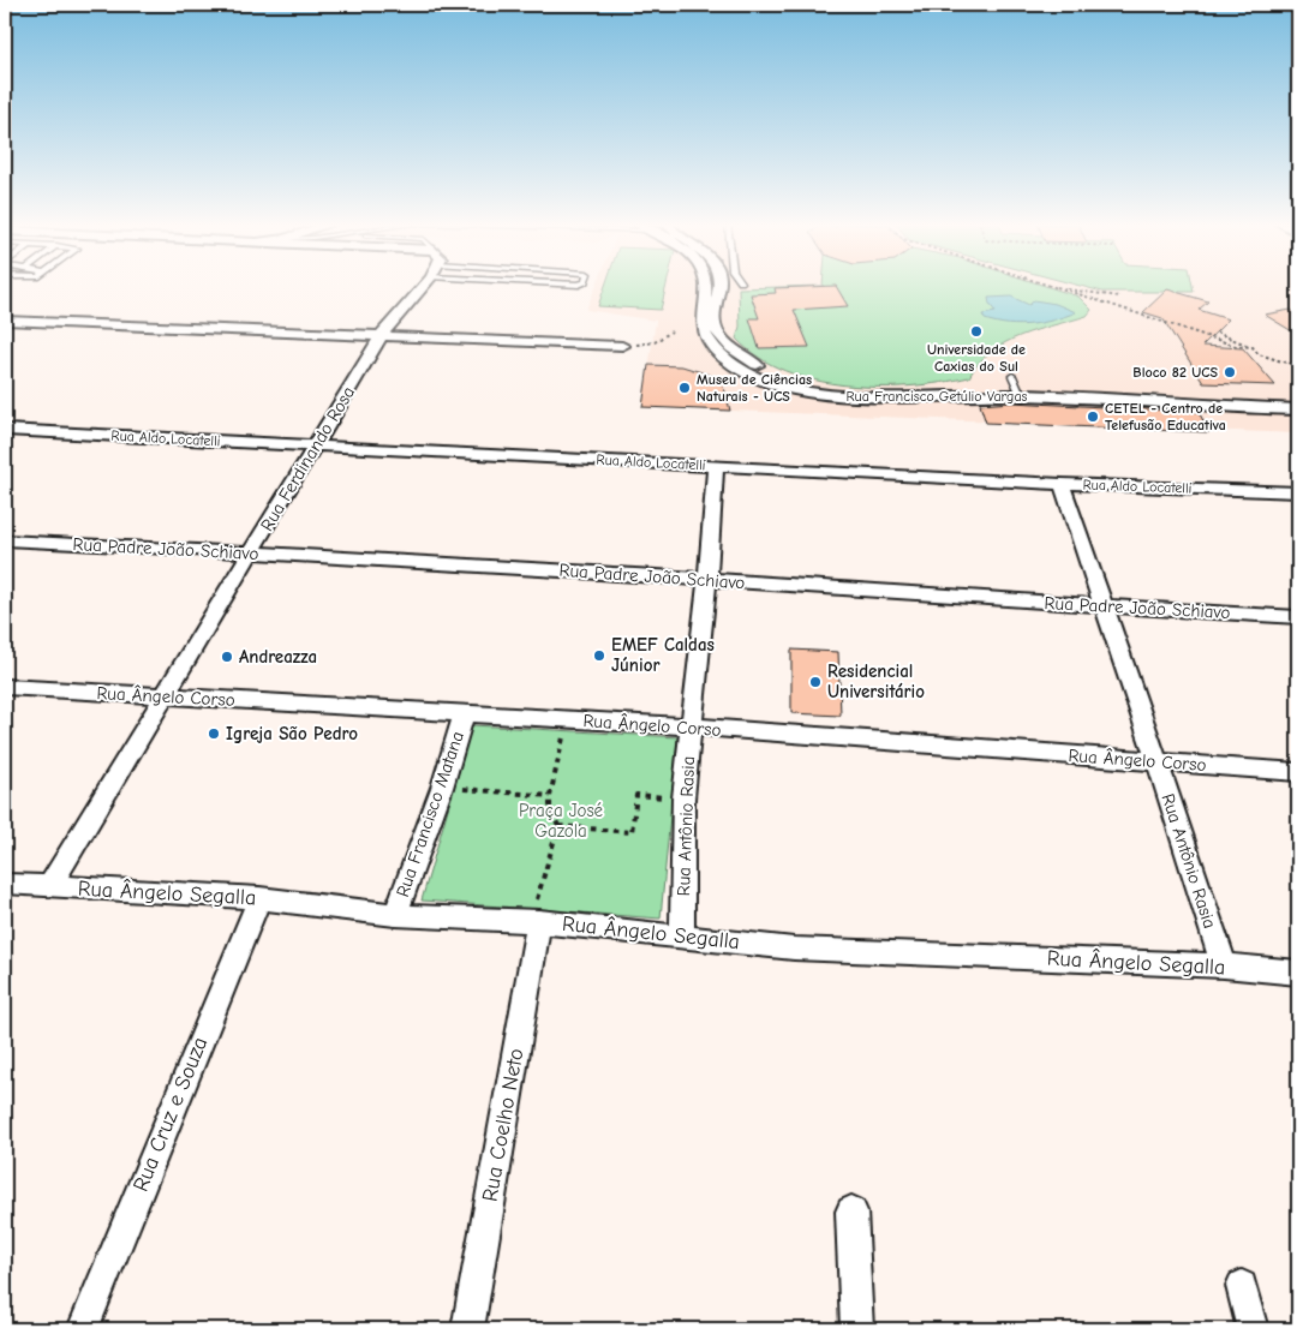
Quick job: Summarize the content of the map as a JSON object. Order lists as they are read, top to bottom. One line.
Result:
{"streets":{"street":["Rua Francisco Getúlio Vargas","Rua Aldo Locatelli","Rua Ferdinando Rosa","Rua Padre João Schiavo","Rua Ângelo Corso","Rua Francisco Matana","Rua Antônio Rasia","Rua Ângelo Segalla","Rua Cruz e Souza","Rua Coelho Neto"]},"crossings":[["Rua Aldo Locatelli","Rua Ferdinando Rosa"],["Rua Aldo Locatelli","Rua Antônio Rasia"],["Rua Ferdinando Rosa","Rua Padre João Schiavo"],["Rua Ferdinando Rosa","Rua Ângelo Corso"],["Rua Ferdinando Rosa","Rua Ângelo Segalla"],["Rua Padre João Schiavo","Rua Antônio Rasia"],["Rua Ângelo Corso","Rua Francisco Matana"],["Rua Ângelo Corso","Rua Antônio Rasia"],["Rua Francisco Matana","Rua Ângelo Segalla"],["Rua Antônio Rasia","Rua Ângelo Segalla"],["Rua Ângelo Segalla","Rua Cruz e Souza"],["Rua Ângelo Segalla","Rua Coelho Neto"]],"parks":["Praça José Gazola"],"places":["Universidade de Caxias do Sul","Bloco 82 UCS","Museu de Ciências Naturais - UCS","CETEL - Centro de Telefusão Educativa","EMEF Caldas Júnior","Andreazza","Residencial Universitário","Igreja São Pedro"]}
